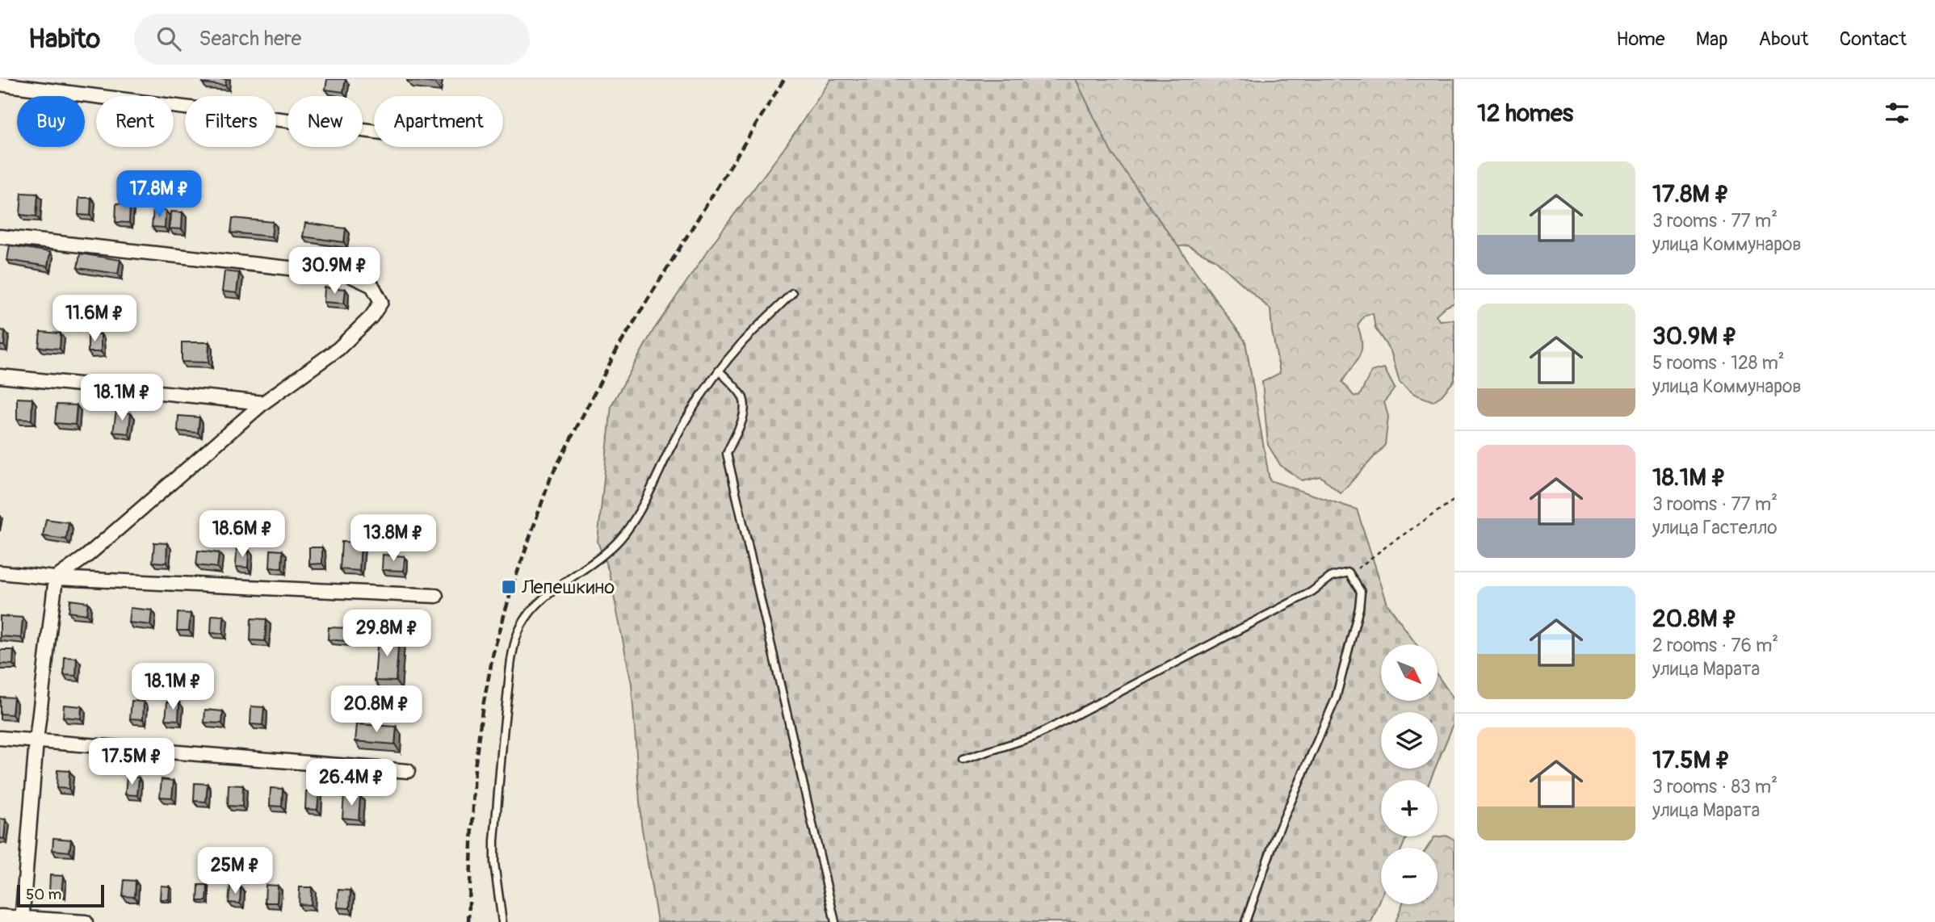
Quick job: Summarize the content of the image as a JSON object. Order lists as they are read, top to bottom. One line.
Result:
{"places":{"transit":["Лепешкино"]},"scale_bar":"50 m","north":"bottom right","page":{"header":"Habito","search":"Search here","nav":["Home","Map","About","Contact"],"heading":"12 homes","chip":["Buy","Rent","Filters","New","Apartment"],"list":[{"name":"17.8M ₽","note":"3 rooms · 77 m² · улица Коммунаров"},{"name":"30.9M ₽","note":"5 rooms · 128 m² · улица Коммунаров"},{"name":"18.1M ₽","note":"3 rooms · 77 m² · улица Гастелло"},{"name":"20.8M ₽","note":"2 rooms · 76 m² · улица Марата"},{"name":"17.5M ₽","note":"3 rooms · 83 m² · улица Марата"}],"price":["17.8M ₽","30.9M ₽","11.6M ₽","18.1M ₽","18.6M ₽","13.8M ₽","29.8M ₽","18.1M ₽","20.8M ₽","17.5M ₽","26.4M ₽","25M ₽"],"map_buttons":["+","−"],"scale":"50 m"}}
